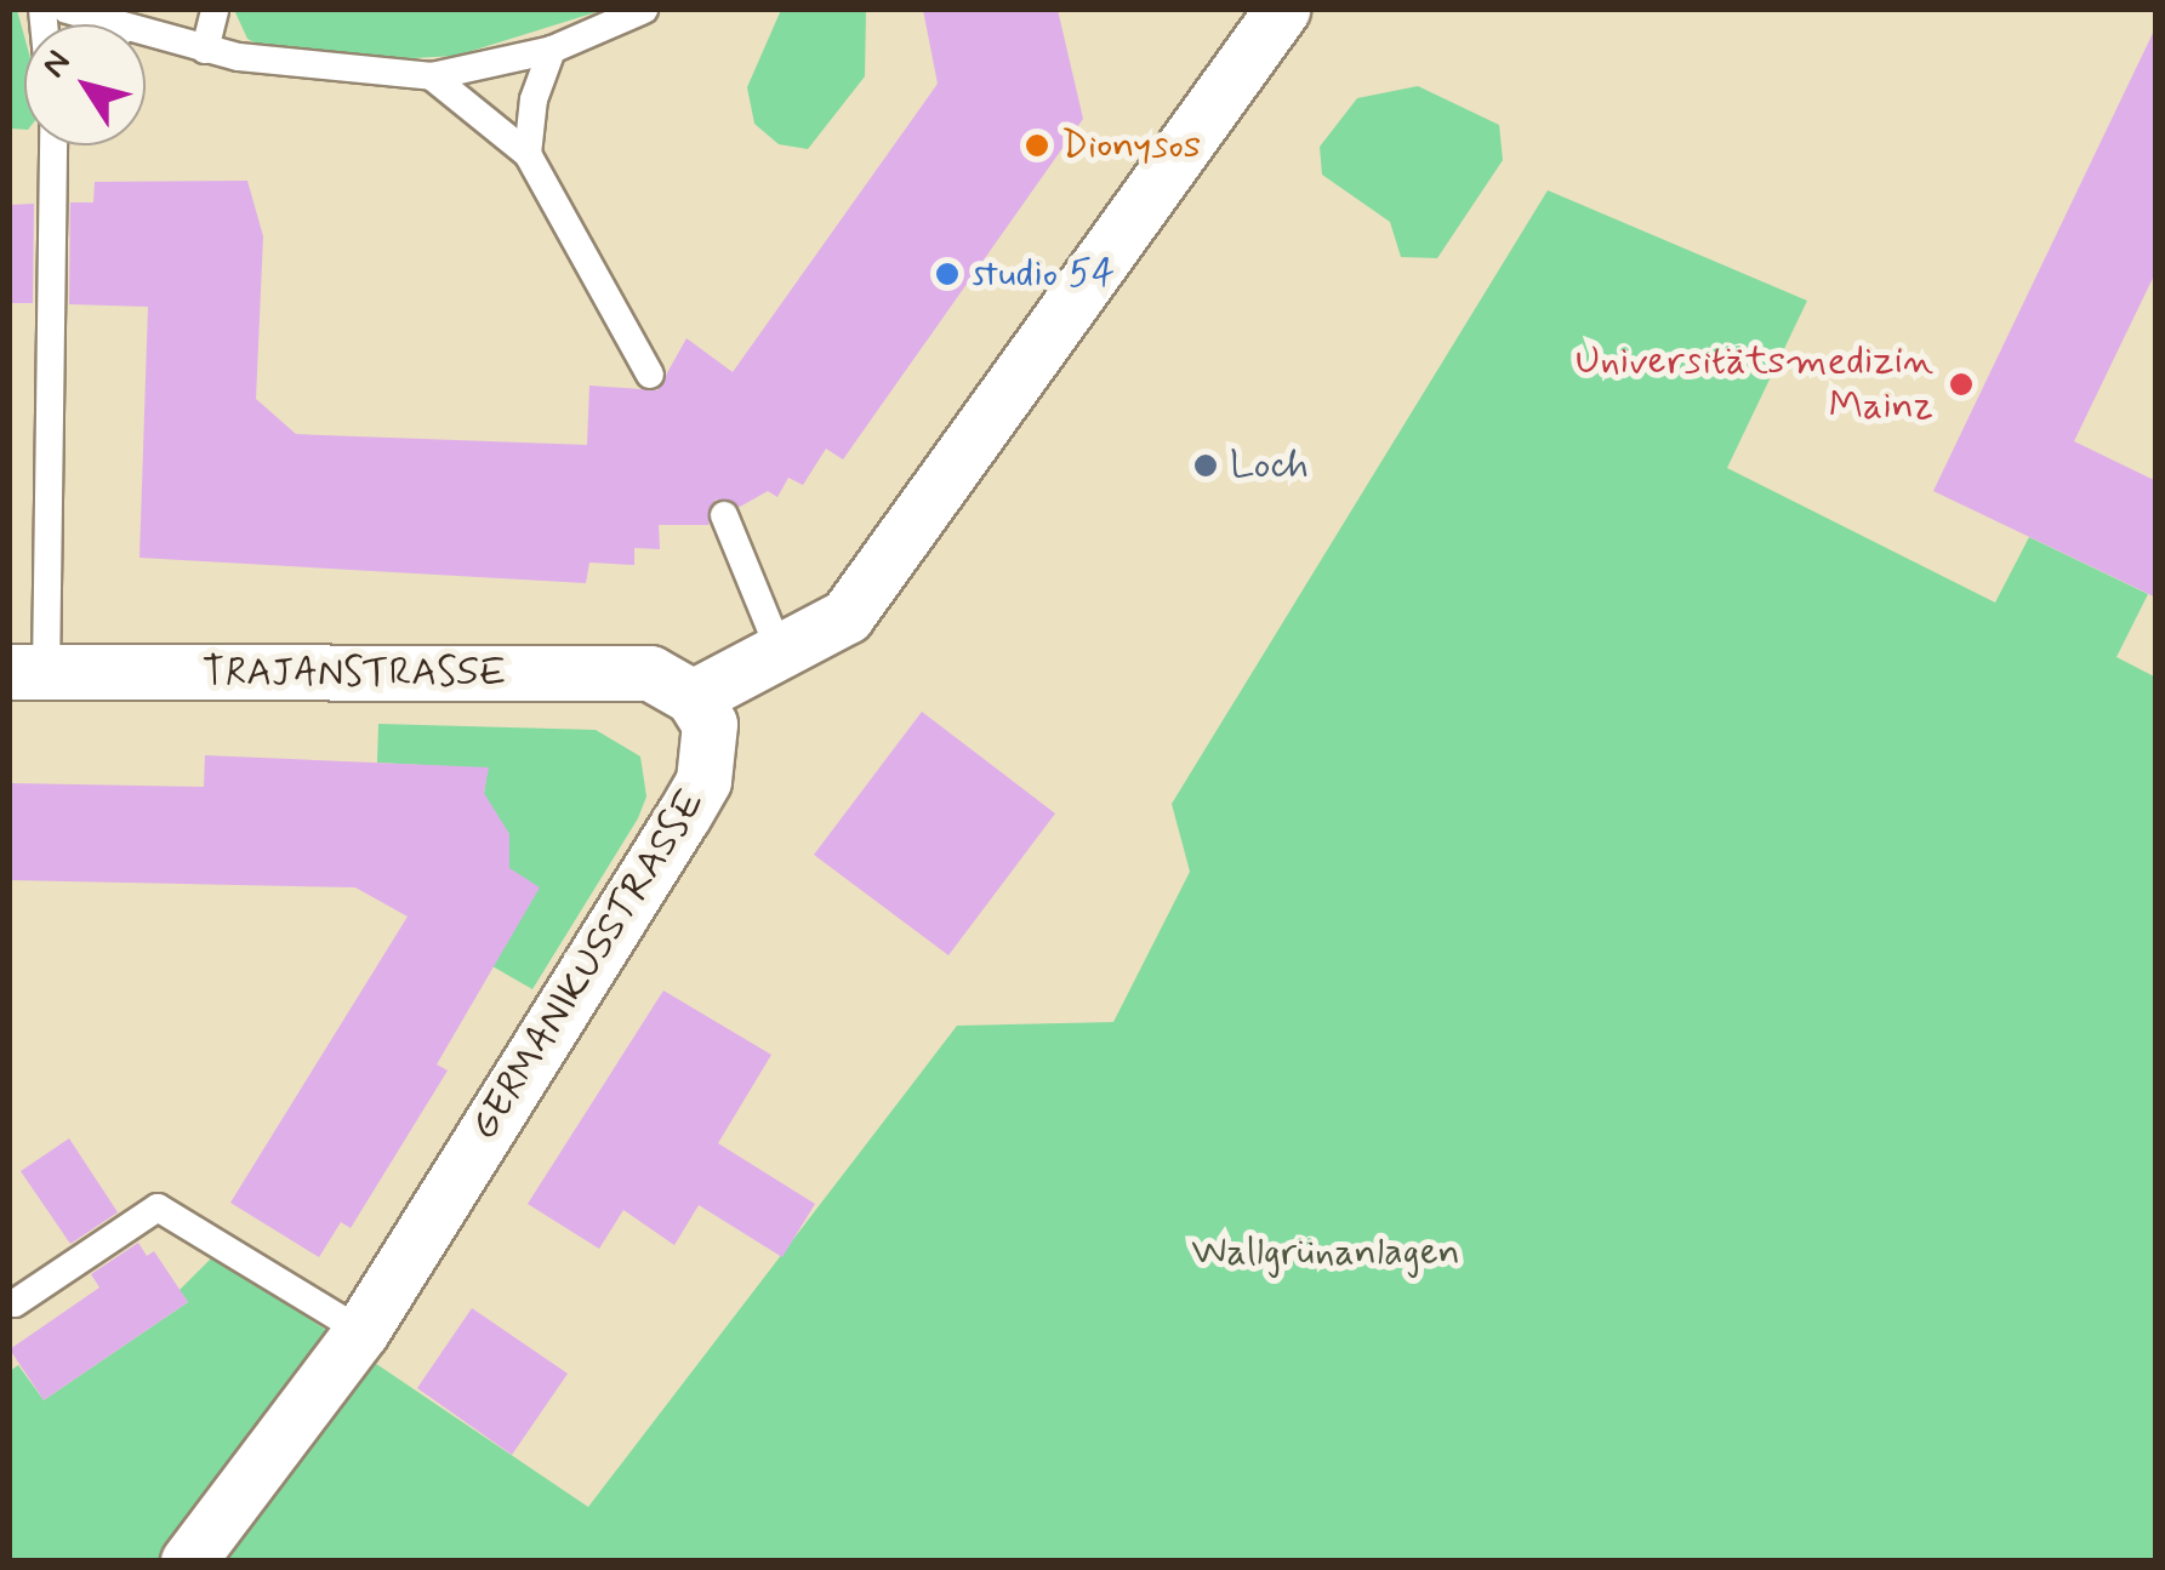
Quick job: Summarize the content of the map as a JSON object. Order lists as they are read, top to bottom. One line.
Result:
{"streets":{"street":["TRAJANSTRASSE","GERMANIKUSSTRASSE"]},"crossings":[["TRAJANSTRASSE","GERMANIKUSSTRASSE"]],"parks":["Wallgrünanlagen"],"places":["Dionysos","studio 54","Universitätsmedizin Mainz","Loch"],"north":"top left"}
